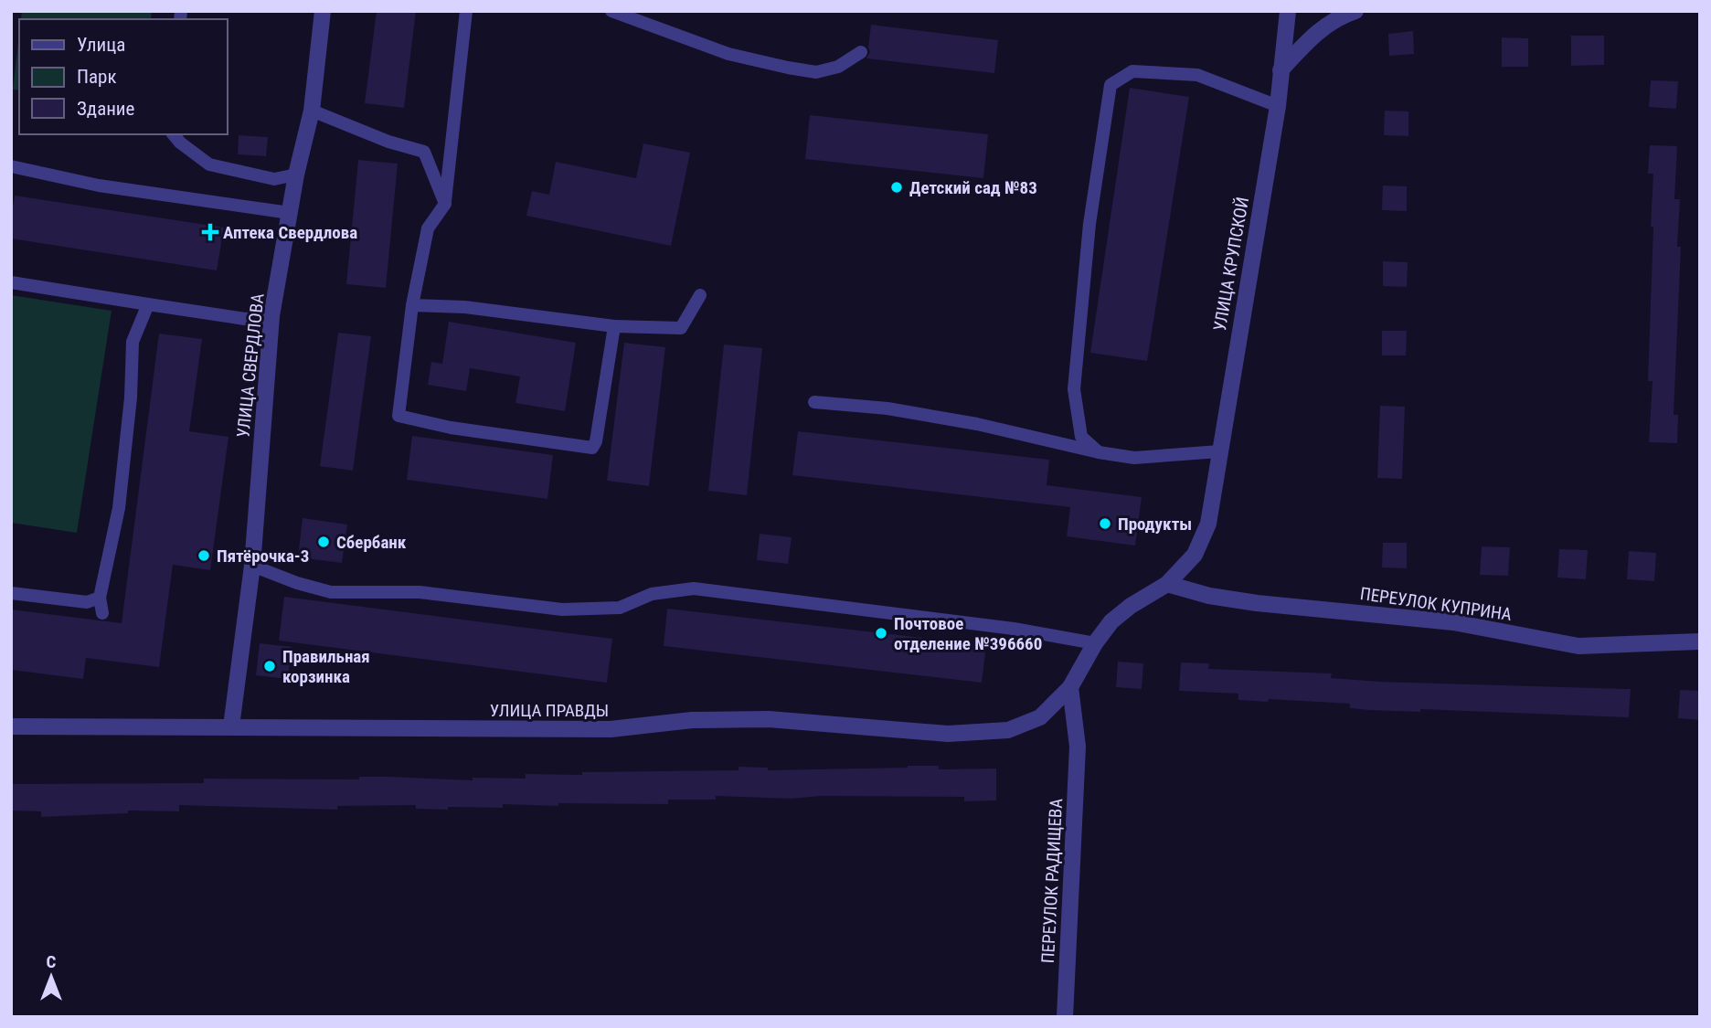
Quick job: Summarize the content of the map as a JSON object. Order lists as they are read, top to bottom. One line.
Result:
{"streets":{"street":["УЛИЦА КРУПСКОЙ","УЛИЦА СВЕРДЛОВА","ПЕРЕУЛОК КУПРИНА","УЛИЦА ПРАВДЫ","ПЕРЕУЛОК РАДИЩЕВА"]},"crossings":[["УЛИЦА КРУПСКОЙ","ПЕРЕУЛОК КУПРИНА"],["УЛИЦА КРУПСКОЙ","УЛИЦА ПРАВДЫ"],["УЛИЦА СВЕРДЛОВА","УЛИЦА ПРАВДЫ"],["ПЕРЕУЛОК КУПРИНА","УЛИЦА ПРАВДЫ"],["УЛИЦА ПРАВДЫ","ПЕРЕУЛОК РАДИЩЕВА"]],"places":{"other":["Детский сад №83","Продукты","Сбербанк","Пятёрочка-3","Почтовое отделение №396660","Правильная корзинка"],"health":["Аптека Свердлова"]},"legend":["Улица","Парк","Здание"],"north":"top"}
